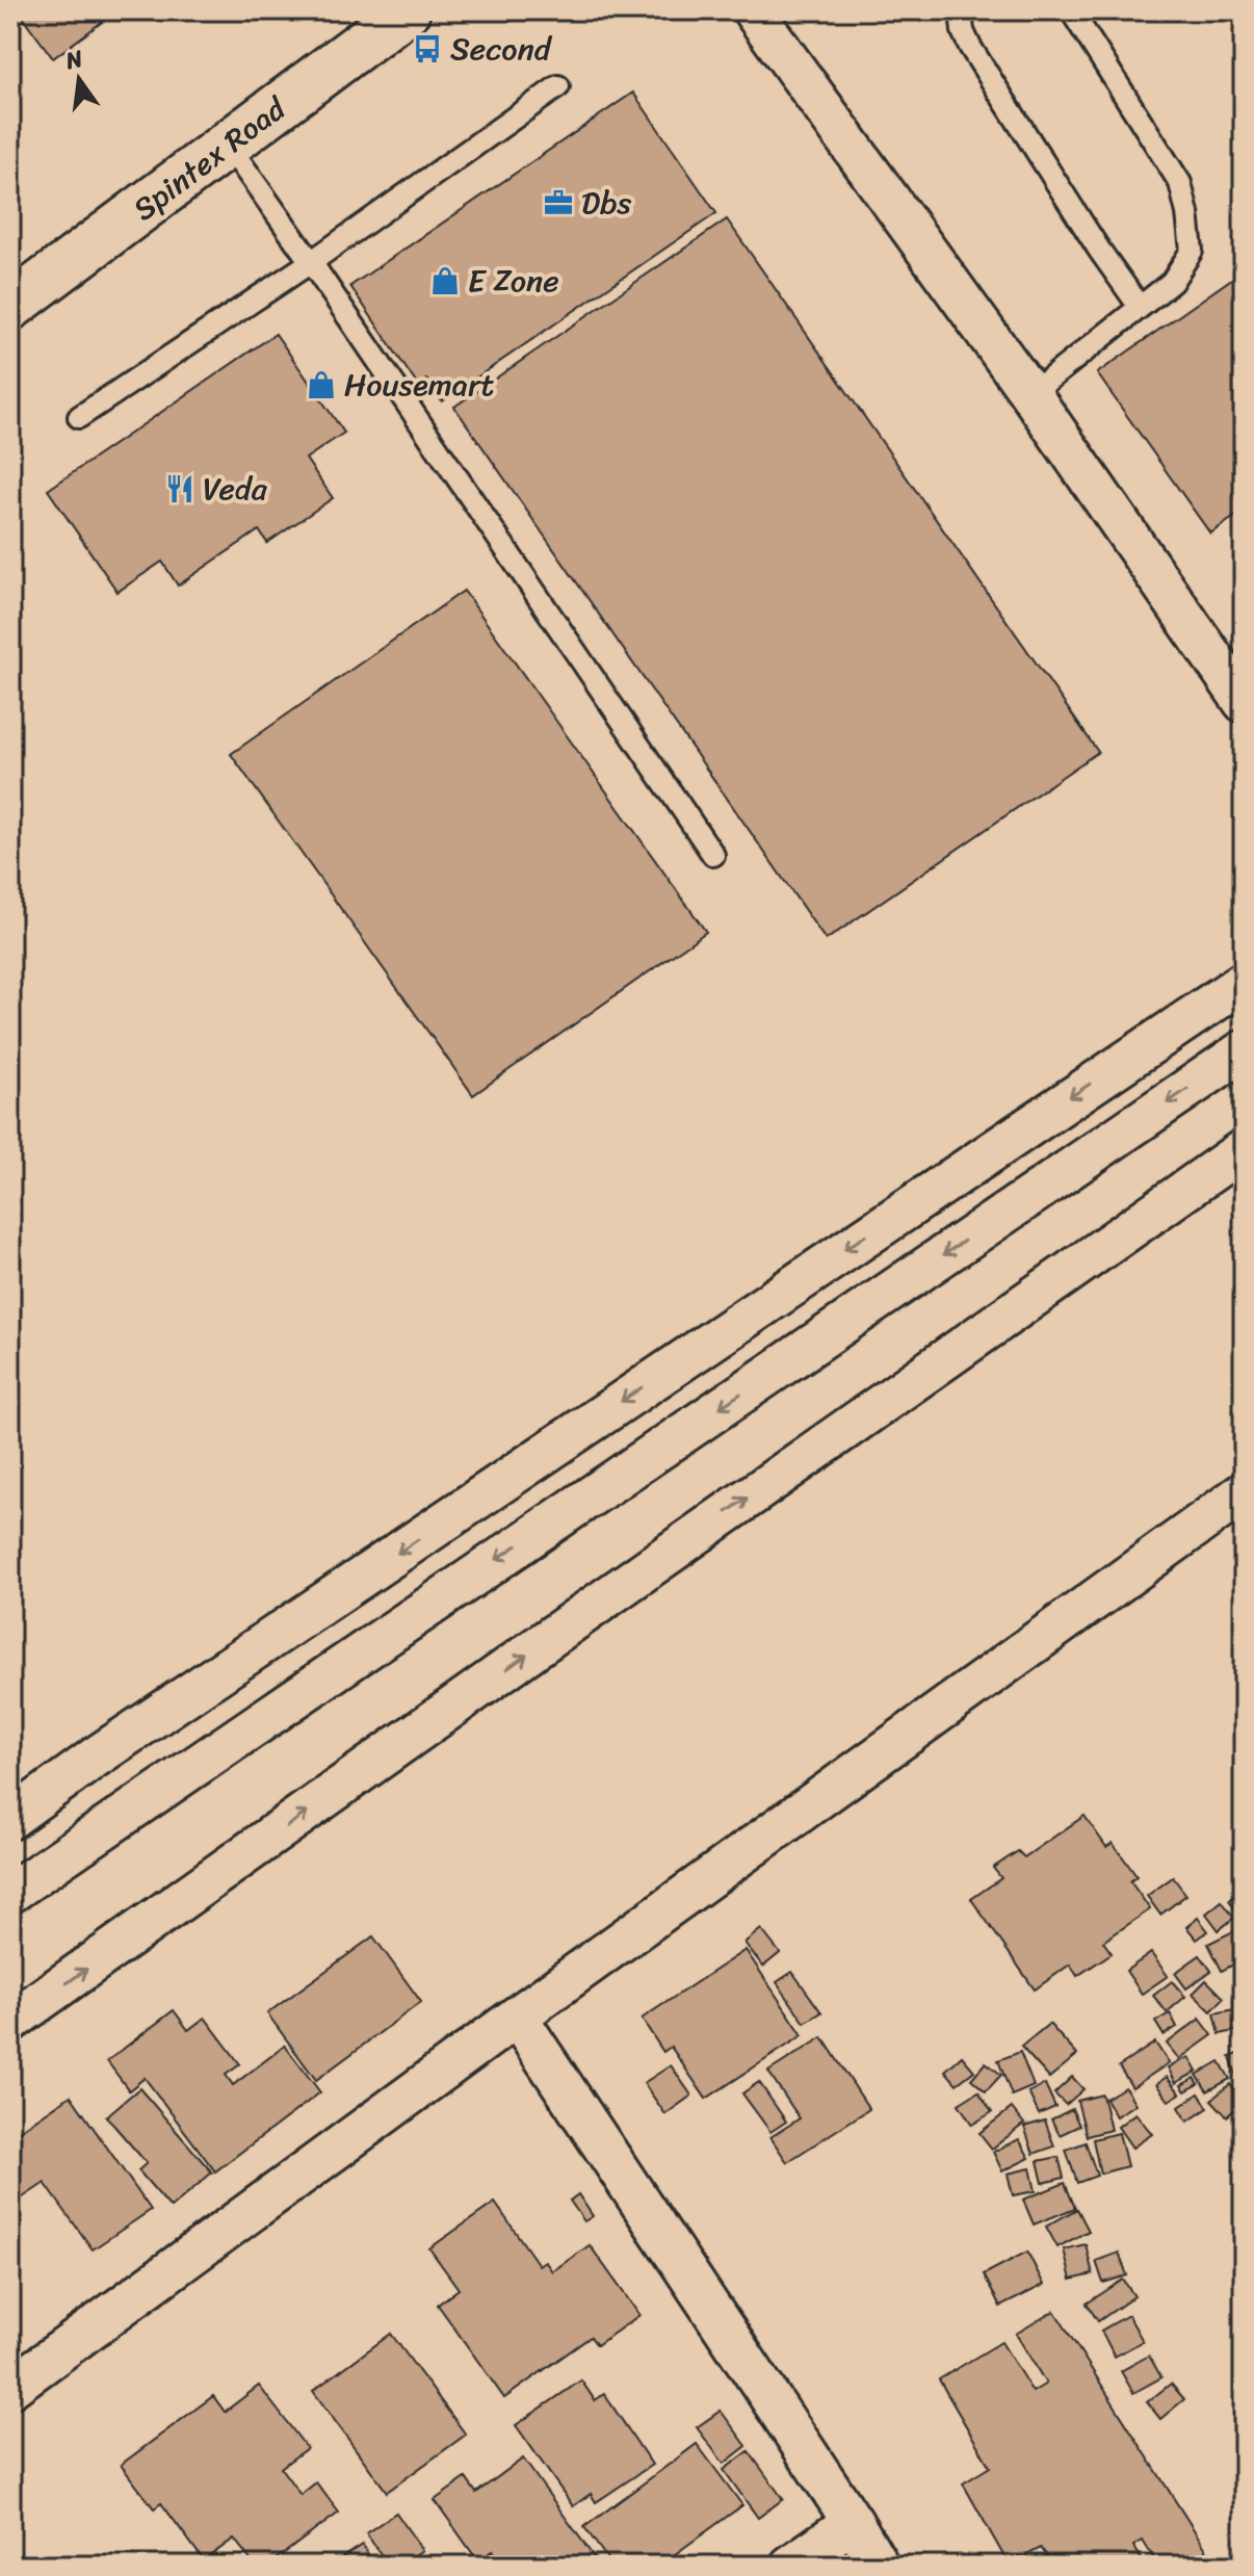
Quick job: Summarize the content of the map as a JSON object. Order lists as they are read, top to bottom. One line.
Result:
{"streets":{"main road":["Spintex Road"]},"places":{"bus stop":["Second"],"office":["Dbs"],"shop":["E Zone","Housemart"],"restaurant":["Veda"]},"north":"top"}
